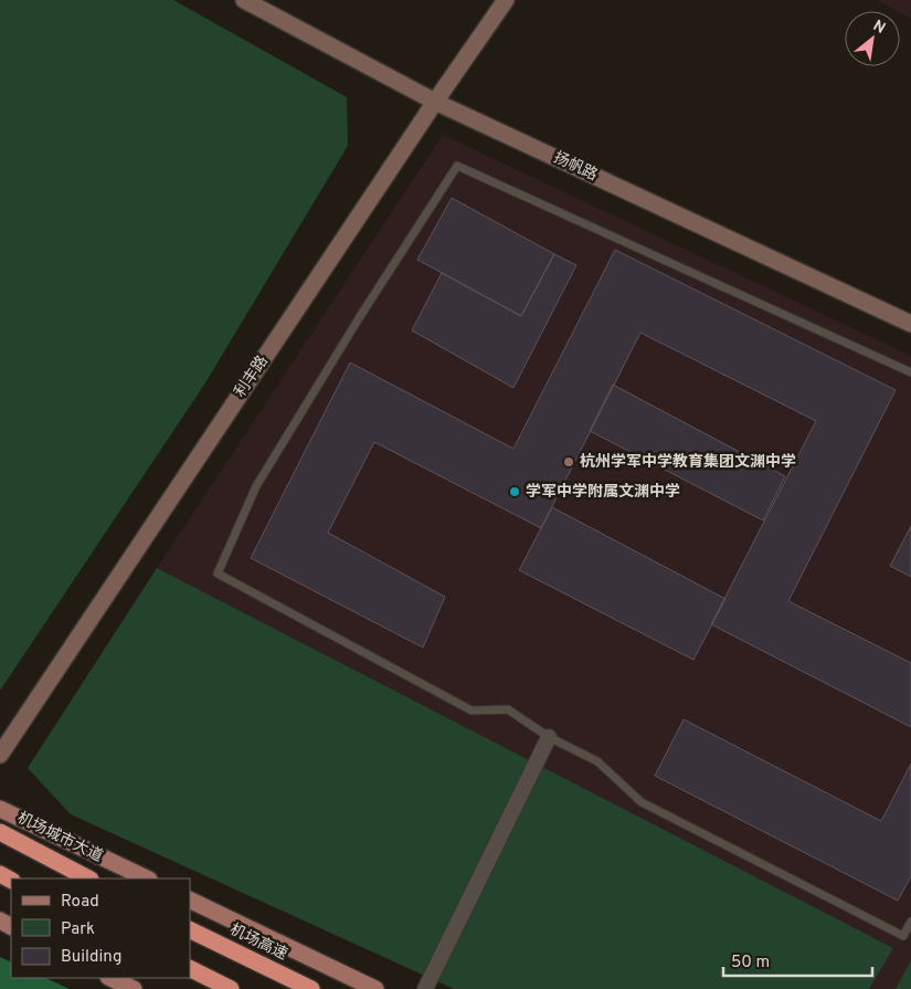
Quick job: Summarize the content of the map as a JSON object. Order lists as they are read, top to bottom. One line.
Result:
{"streets":{"highway":["机场高速"],"main road":["机场城市大道"],"street":["扬帆路","利丰路"]},"crossings":[["扬帆路","利丰路"]],"places":["杭州学军中学教育集团文渊中学","学军中学附属文渊中学"],"legend":["Road","Park","Building"],"scale_bar":"50 m","north":"top right"}
